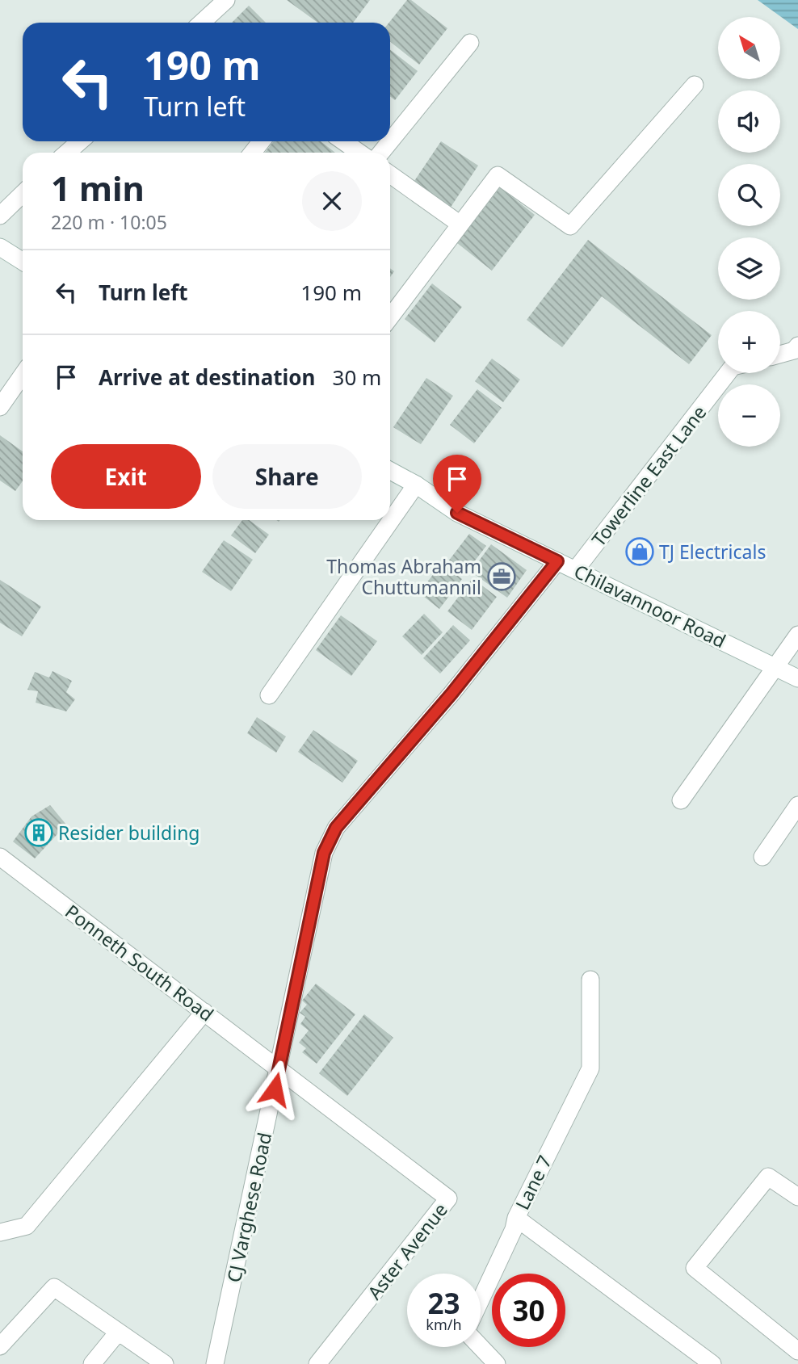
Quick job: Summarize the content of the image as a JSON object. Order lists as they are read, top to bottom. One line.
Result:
{"streets":{"street":["Towerline East Lane","Chilavannoor Road","Ponneth South Road","Lane 7","CJ Varghese Road","Aster Avenue"]},"crossings":[["Towerline East Lane","Chilavannoor Road"],["Chilavannoor Road","CJ Varghese Road"],["Ponneth South Road","CJ Varghese Road"],["Ponneth South Road","Aster Avenue"],["CJ Varghese Road","Aster Avenue"]],"places":{"shop":["TJ Electricals"],"office":["Thomas Abraham Chuttumannil"],"building":["Resider building"]},"north":"top left","page":{"map_buttons":["+","−"],"turn":["190 m","Turn left"],"heading":["1 min","220 m · 10:05"],"list":[{"name":"Turn left","value":"190 m"},{"name":"Arrive at destination","value":"30 m"}],"buttons":["Exit","Share"],"speed":"23 km/h","limit":"30"}}
